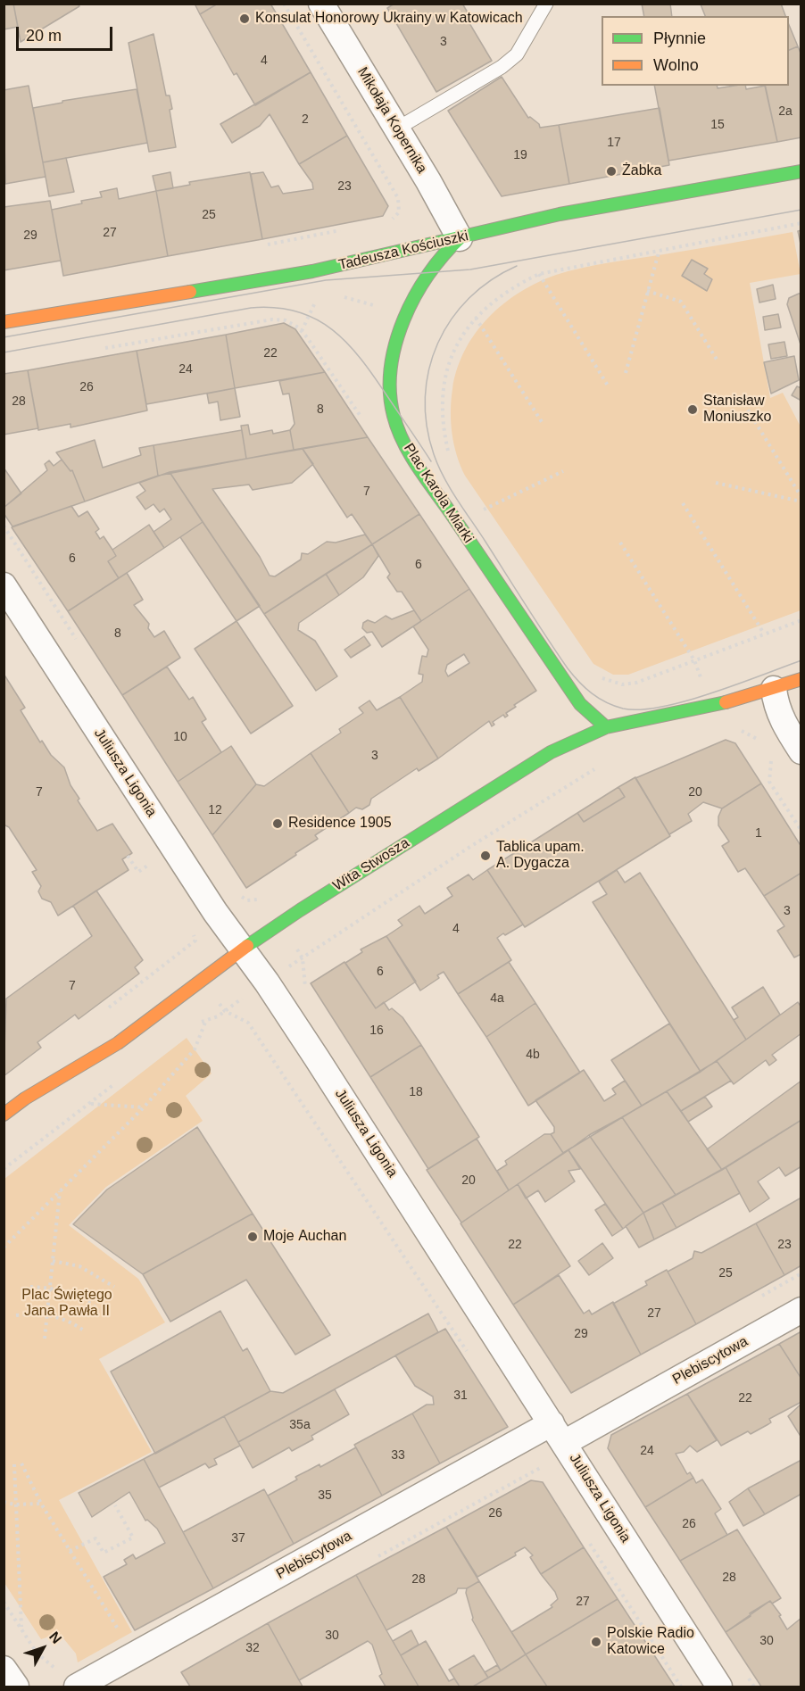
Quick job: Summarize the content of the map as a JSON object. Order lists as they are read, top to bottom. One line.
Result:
{"streets":{"street":["Mikołaja Kopernika","Tadeusza Kościuszki","Plac Karola Miarki","Juliusza Ligonia","Wita Stwosza","Plebiscytowa"]},"crossings":[["Mikołaja Kopernika","Tadeusza Kościuszki"],["Mikołaja Kopernika","Plac Karola Miarki"],["Tadeusza Kościuszki","Plac Karola Miarki"],["Plac Karola Miarki","Wita Stwosza"],["Juliusza Ligonia","Wita Stwosza"],["Juliusza Ligonia","Plebiscytowa"]],"parks":["Plac Świętego Jana Pawła II"],"places":["Konsulat Honorowy Ukrainy w Katowicach","Żabka","Stanisław Moniuszko","Residence 1905","Tablica upam. A. Dygacza","Moje Auchan","Polskie Radio Katowice"],"house_numbers":["3","4","2a","2","15","17","19","23","25","27","29","22","24","26","28","8","7","6","6","8","10","3","7","20","12","1","3","4","6","7","4a","16","4b","18","20","22","23","25","27","29","31","22","35a","24","33","35","26","26","37","28","28","27","30","30","32"],"legend":["Płynnie","Wolno"],"scale_bar":"20 m","north":"top right"}
